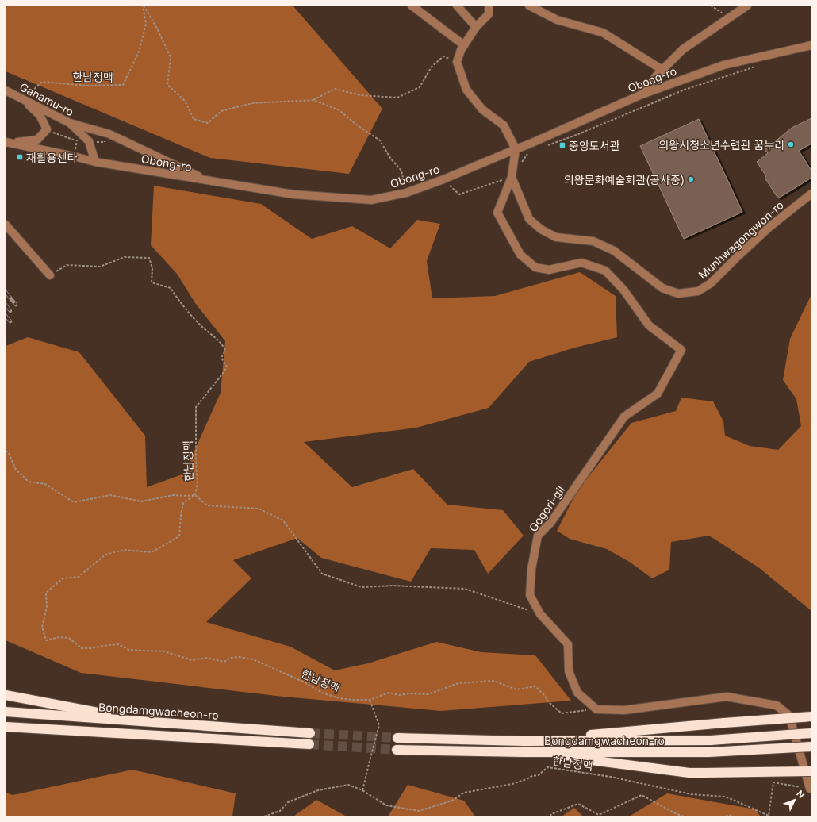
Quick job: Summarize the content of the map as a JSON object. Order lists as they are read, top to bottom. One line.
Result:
{"streets":{"highway":["Bongdamgwacheon-ro"],"street":["Obong-ro","Ganamu-ro","Munhwagongwon-ro","Gogori-gil"],"path":["한남정맥"]},"crossings":[["한남정맥","Ganamu-ro"],["한남정맥","Gogori-gil"],["Obong-ro","Ganamu-ro"],["Munhwagongwon-ro","Gogori-gil"]],"places":{"other":["의왕시청소년수련관 꿈누리","의왕문화예술회관(공사중)"],"transit":["중앙도서관","재활용센타"]},"north":"top right"}
